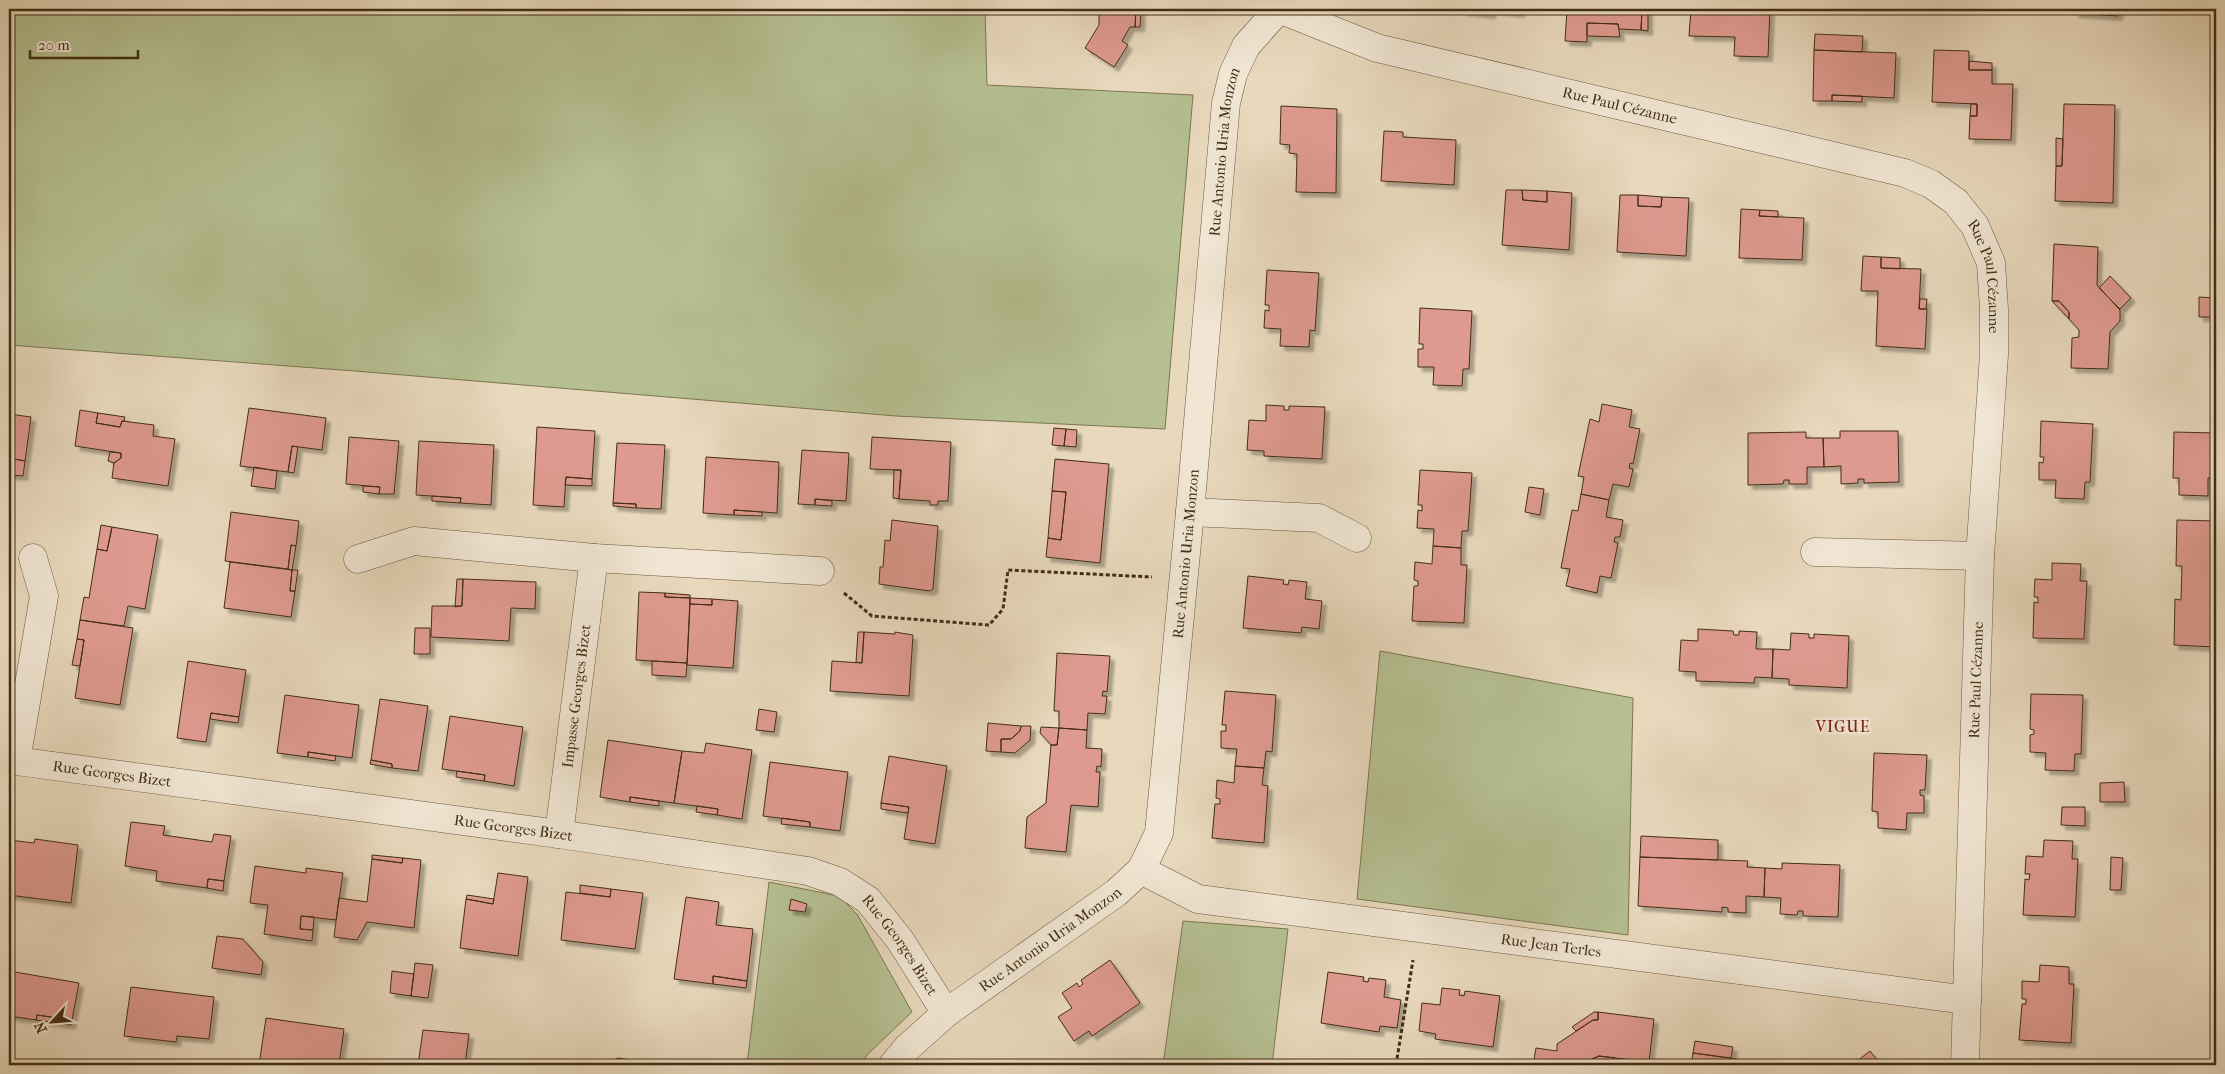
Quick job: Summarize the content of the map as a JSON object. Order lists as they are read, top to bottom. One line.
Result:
{"streets":{"street":["Rue Paul Cézanne","Rue Antonio Uria Monzon","Impasse Georges Bizet","Rue Georges Bizet","Rue Jean Terles"]},"crossings":[["Rue Paul Cézanne","Rue Antonio Uria Monzon"],["Rue Paul Cézanne","Rue Jean Terles"],["Rue Antonio Uria Monzon","Rue Georges Bizet"],["Rue Antonio Uria Monzon","Rue Jean Terles"],["Impasse Georges Bizet","Rue Georges Bizet"]],"districts":["VIGUE"],"scale_bar":"20 m","north":"bottom left"}
